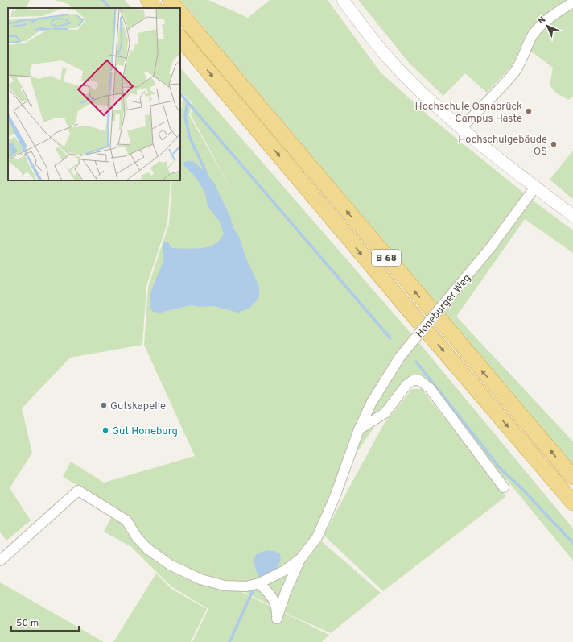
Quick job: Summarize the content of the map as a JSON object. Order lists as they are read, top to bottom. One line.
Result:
{"streets":{"highway":["B 68"],"street":["Honeburger Weg"]},"places":["Hochschule Osnabrück - Campus Haste","Hochschulgebäude OS","Gutskapelle","Gut Honeburg"],"scale_bar":"50 m","north":"top left"}
